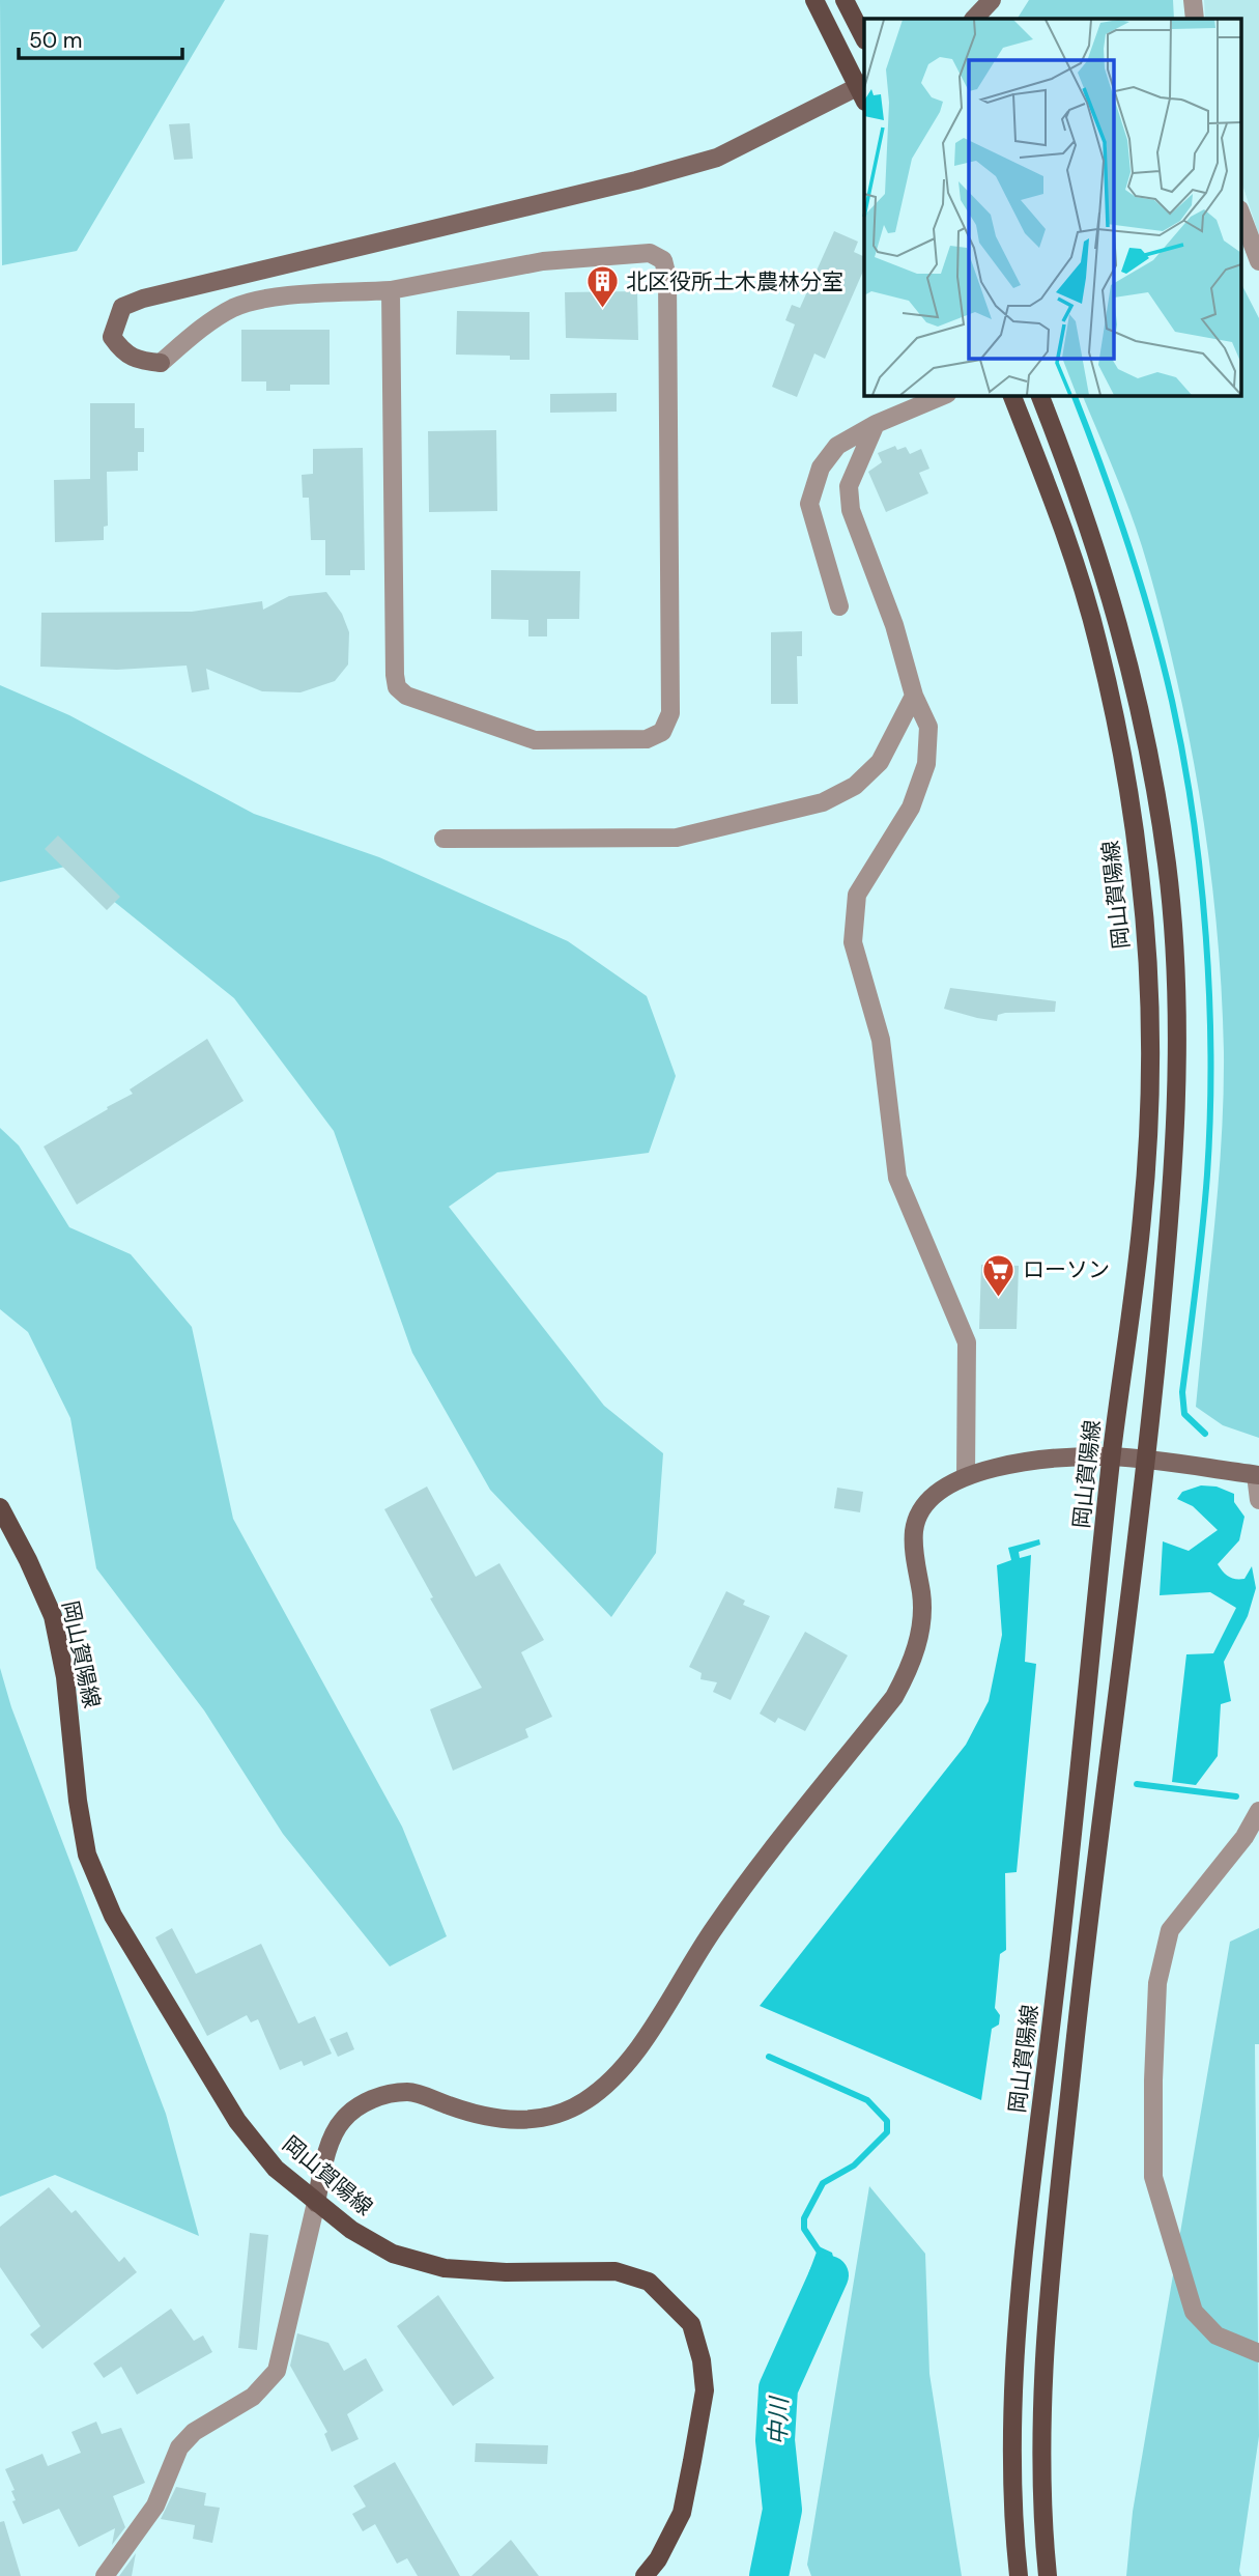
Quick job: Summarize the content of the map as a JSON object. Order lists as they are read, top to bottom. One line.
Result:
{"streets":{"main road":["岡山賀陽線"]},"water":["中川"],"places":{"building":["北区役所土木農林分室"],"supermarket":["ローソン"]},"scale_bar":"50 m"}
